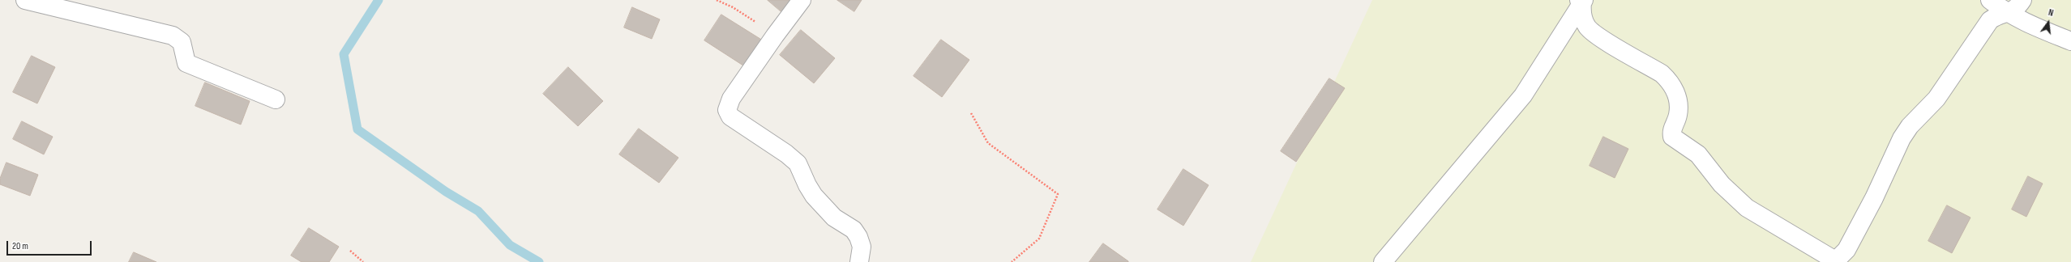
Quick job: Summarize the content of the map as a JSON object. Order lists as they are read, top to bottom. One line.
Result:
{"scale_bar":"20 m","north":"top"}
